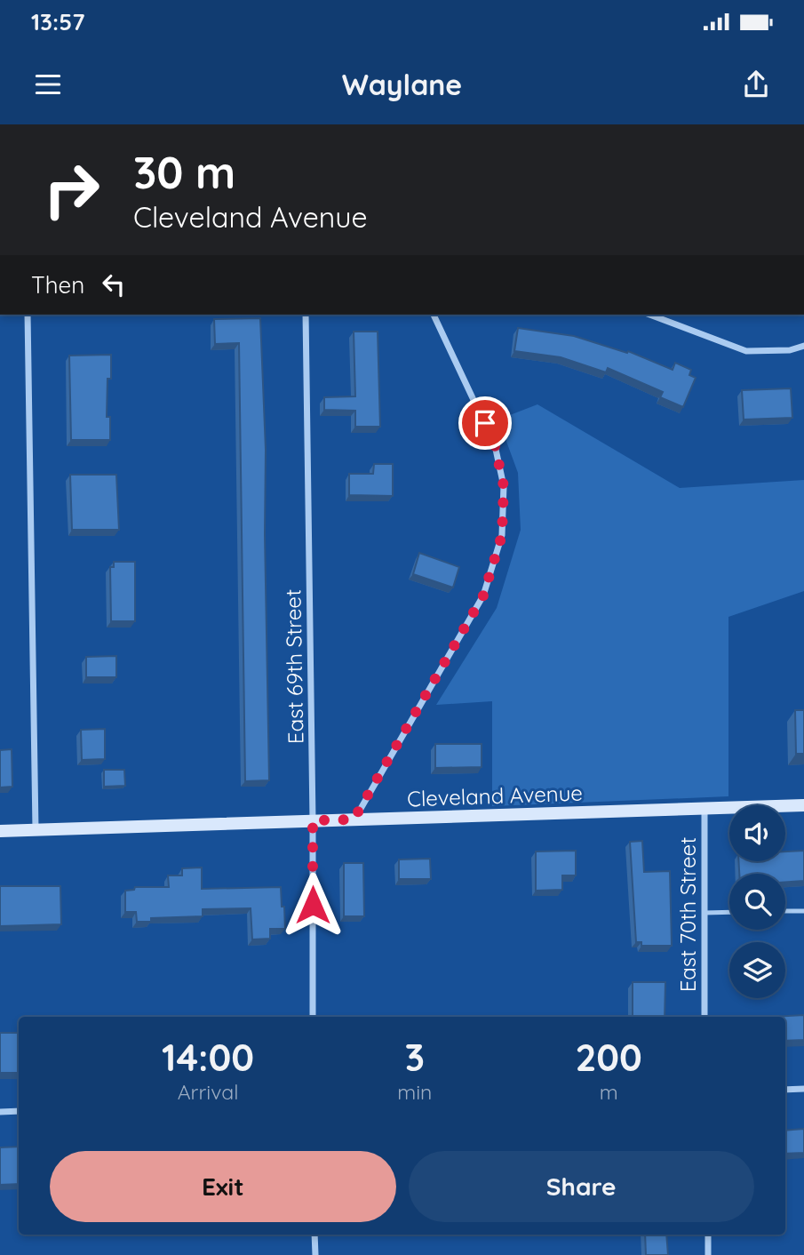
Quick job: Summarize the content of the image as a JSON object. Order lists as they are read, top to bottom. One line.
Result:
{"streets":{"main road":["Cleveland Avenue"],"street":["East 69th Street","East 70th Street"]},"crossings":[["East 69th Street","Cleveland Avenue"],["Cleveland Avenue","East 70th Street"]],"page":{"status":"13:57","header":"Waylane","turn":["30 m","Cleveland Avenue"],"then":"Then","eta":["14:00","Arrival","3","min","200","m"],"buttons":["Exit","Share"]}}
